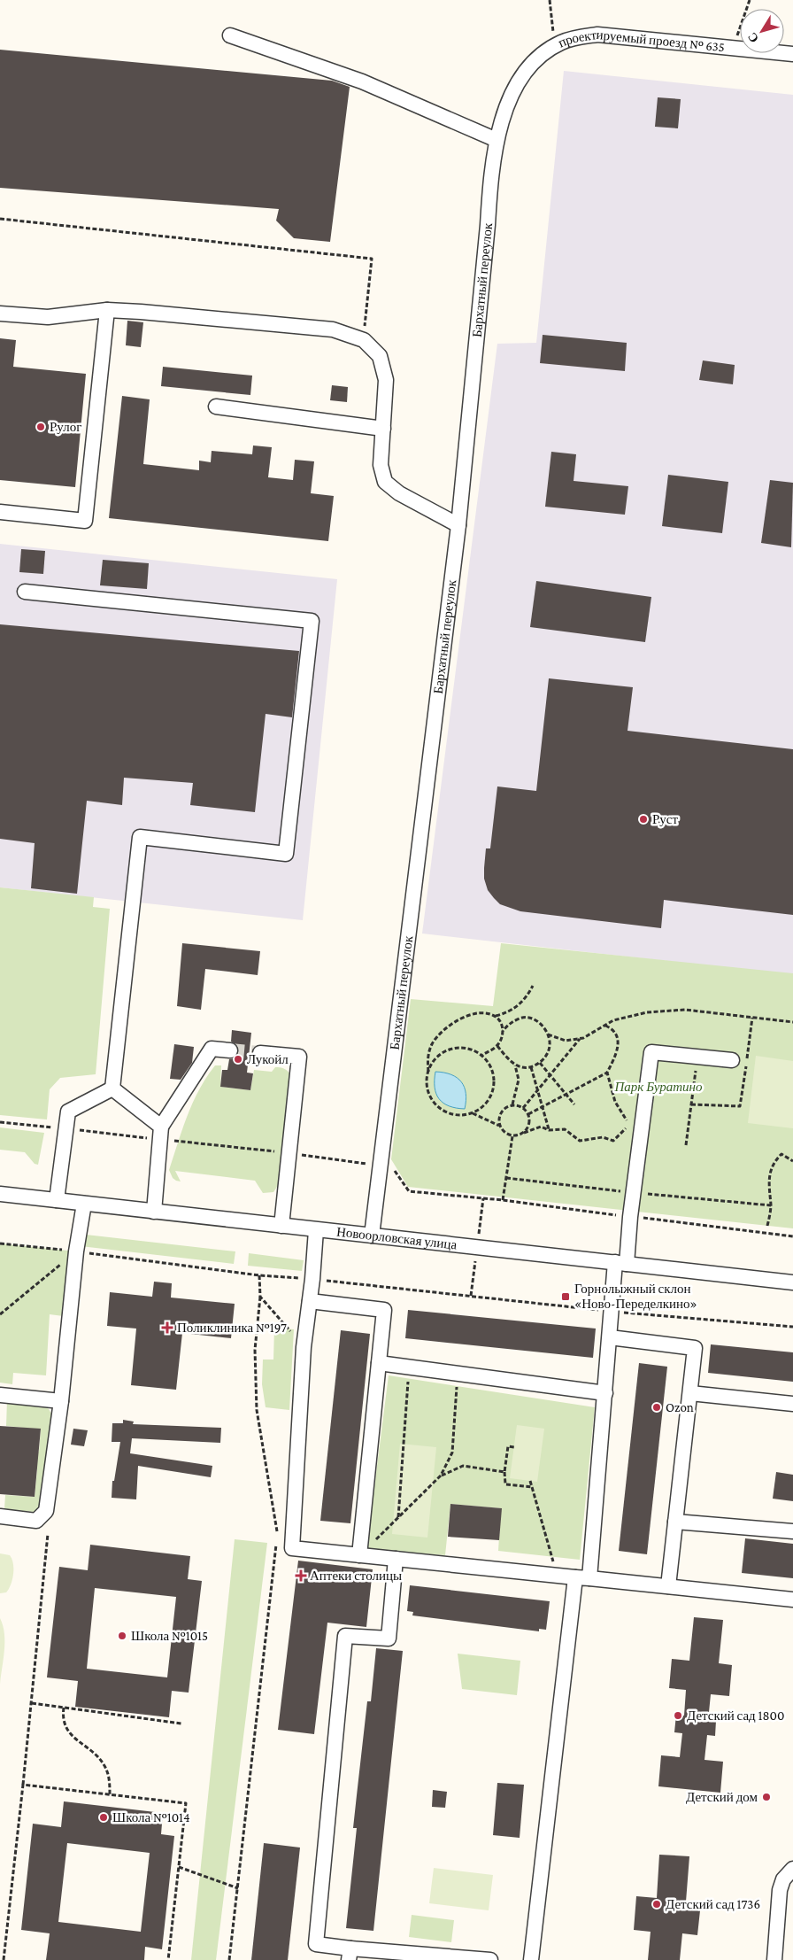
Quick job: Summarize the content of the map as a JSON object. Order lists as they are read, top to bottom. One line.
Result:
{"streets":{"street":["проектируемый проезд № 635","Бархатный переулок","Новоорловская улица"]},"crossings":[["проектируемый проезд № 635","Бархатный переулок"],["Бархатный переулок","Новоорловская улица"]],"parks":["Парк Буратино"],"places":{"other":["Рулог","Руст","Лукойл","Ozon","Школа №1015","Детский сад 1800","Детский дом","Школа №1014","Детский сад 1736"],"transit":["Горнолыжный склон «Ново-Переделкино»"],"health":["Поликлиника №197","Аптеки столицы"]},"north":"bottom left"}
